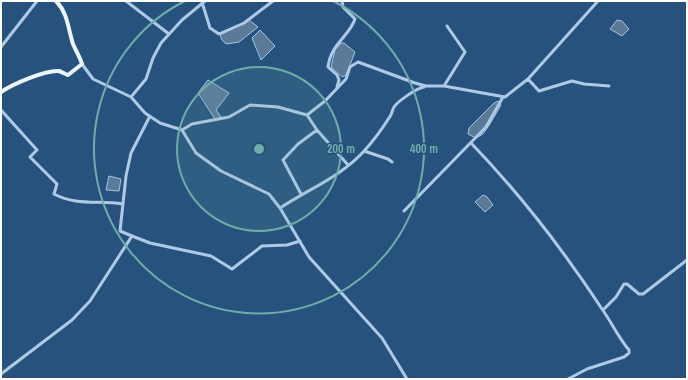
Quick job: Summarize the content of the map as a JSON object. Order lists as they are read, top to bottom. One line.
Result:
{"rings":["200 m","400 m"]}
